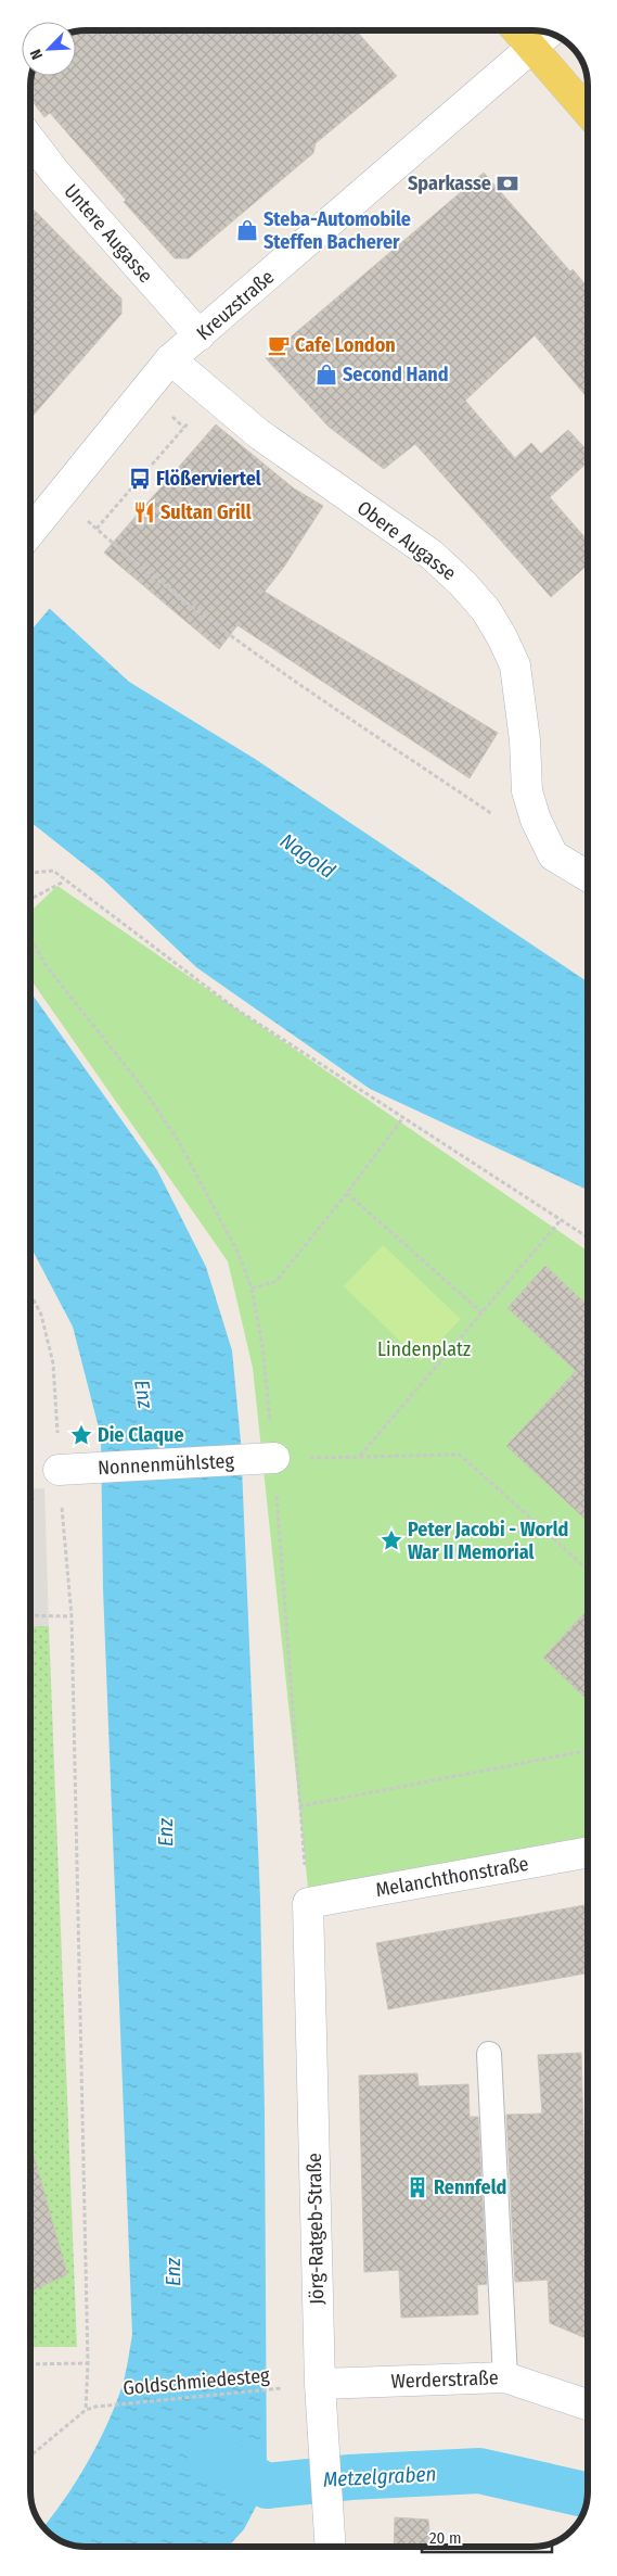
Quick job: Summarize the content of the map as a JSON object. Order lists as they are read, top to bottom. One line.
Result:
{"streets":{"street":["Untere Augasse","Kreuzstraße","Obere Augasse","Nonnenmühlsteg","Melanchthonstraße","Jörg-Ratgeb-Straße","Werderstraße"],"path":["Goldschmiedesteg"]},"crossings":[["Untere Augasse","Kreuzstraße"],["Kreuzstraße","Obere Augasse"],["Melanchthonstraße","Jörg-Ratgeb-Straße"],["Jörg-Ratgeb-Straße","Werderstraße"]],"water":["Nagold","Enz","Metzelgraben"],"parks":["Lindenplatz"],"places":{"bank":["Sparkasse"],"shop":["Steba-Automobile Steffen Bacherer","Second Hand"],"cafe":["Cafe London"],"bus stop":["Flößerviertel"],"restaurant":["Sultan Grill"],"place":["Die Claque","Peter Jacobi - World War II Memorial"],"building":["Rennfeld"]},"scale_bar":"20 m","north":"bottom left"}
